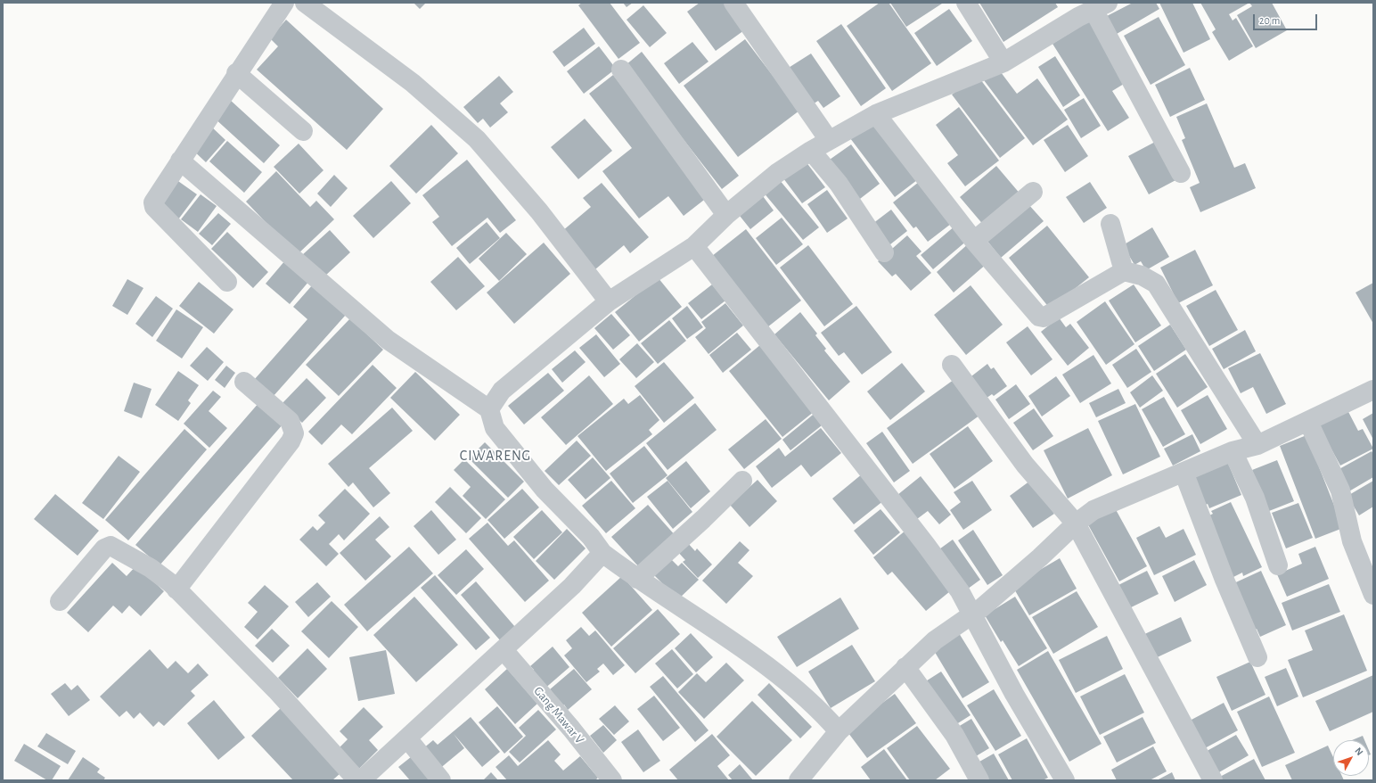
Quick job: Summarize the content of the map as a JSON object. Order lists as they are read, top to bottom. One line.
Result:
{"streets":{"street":["Gang Mawar V"]},"districts":["CIWARENG"],"scale_bar":"20 m","north":"top right"}
